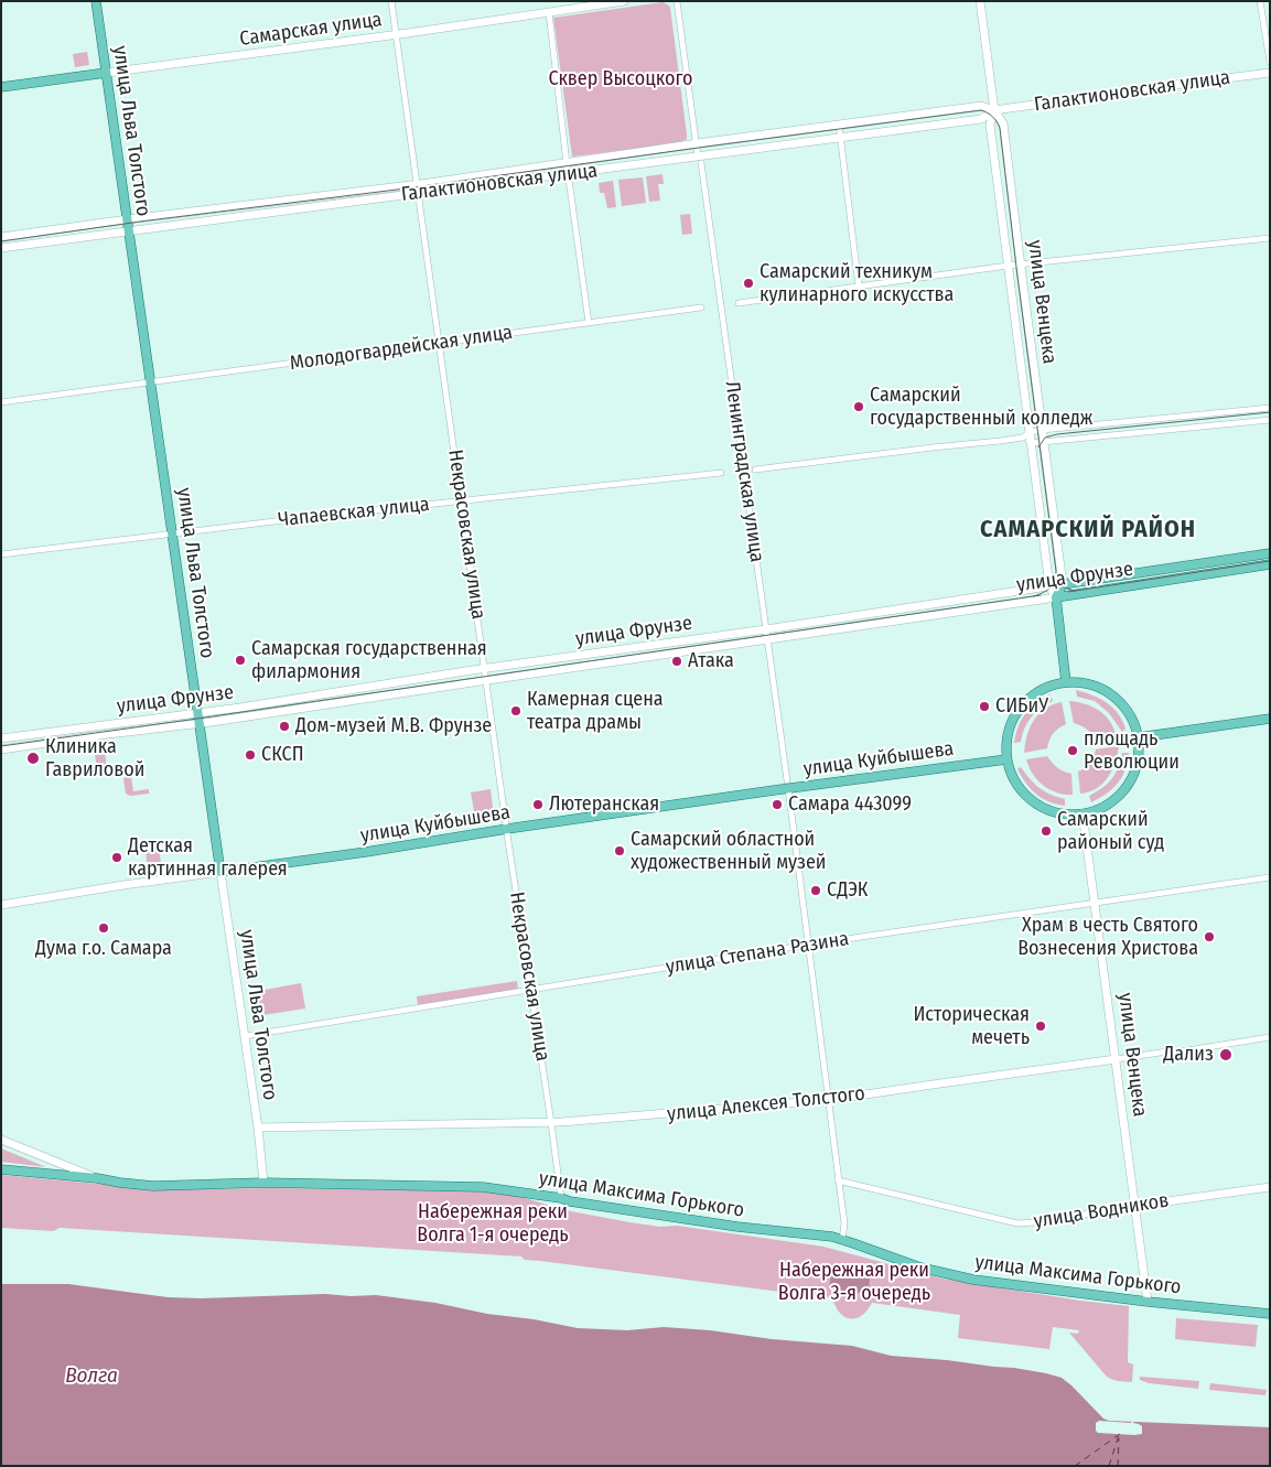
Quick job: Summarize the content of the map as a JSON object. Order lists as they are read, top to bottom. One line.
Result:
{"streets":{"main road":["Самарская улица","Галактионовская улица","улица Льва Толстого","улица Венцека","улица Фрунзе","улица Куйбышева","улица Алексея Толстого","улица Максима Горького","улица Водников"],"street":["Молодогвардейская улица","Ленинградская улица","Чапаевская улица","Некрасовская улица","улица Степана Разина"]},"crossings":[["Самарская улица","улица Льва Толстого"],["Самарская улица","Некрасовская улица"],["Галактионовская улица","улица Льва Толстого"],["Галактионовская улица","улица Венцека"],["Галактионовская улица","Ленинградская улица"],["Галактионовская улица","Некрасовская улица"],["улица Льва Толстого","Молодогвардейская улица"],["улица Льва Толстого","Чапаевская улица"],["улица Льва Толстого","улица Фрунзе"],["улица Льва Толстого","улица Куйбышева"],["улица Льва Толстого","улица Степана Разина"],["улица Льва Толстого","улица Алексея Толстого"],["улица Льва Толстого","улица Максима Горького"],["улица Венцека","улица Фрунзе"],["улица Венцека","улица Куйбышева"],["улица Венцека","улица Степана Разина"],["улица Венцека","улица Алексея Толстого"],["улица Венцека","улица Максима Горького"],["улица Венцека","улица Водников"],["Молодогвардейская улица","Некрасовская улица"],["Ленинградская улица","улица Фрунзе"],["Ленинградская улица","улица Куйбышева"],["Ленинградская улица","улица Степана Разина"],["Ленинградская улица","улица Алексея Толстого"],["Ленинградская улица","улица Максима Горького"],["Ленинградская улица","улица Водников"],["Чапаевская улица","Некрасовская улица"],["Некрасовская улица","улица Фрунзе"],["Некрасовская улица","улица Куйбышева"],["Некрасовская улица","улица Степана Разина"],["Некрасовская улица","улица Алексея Толстого"],["Некрасовская улица","улица Максима Горького"]],"districts":["САМАРСКИЙ РАЙОН"],"water":["Волга"],"parks":["Сквер Высоцкого","Набережная реки Волга 1-я очередь","Набережная реки Волга 3-я очередь"],"places":["Самарский техникум кулинарного искусства","Самарский государственный колледж","Самарская государственная филармония","Атака","СИБиУ","Камерная сцена театра драмы","Дом-музей М.В. Фрунзе","площадь Революции","СКСП","Клиника Гавриловой","Лютеранская","Самара 443099","Самарский районый суд","Самарский областной художественный музей","Детская картинная галерея","СДЭК","Дума г.о. Самара","Храм в честь Святого Вознесения Христова","Историческая мечеть","Дализ"]}
